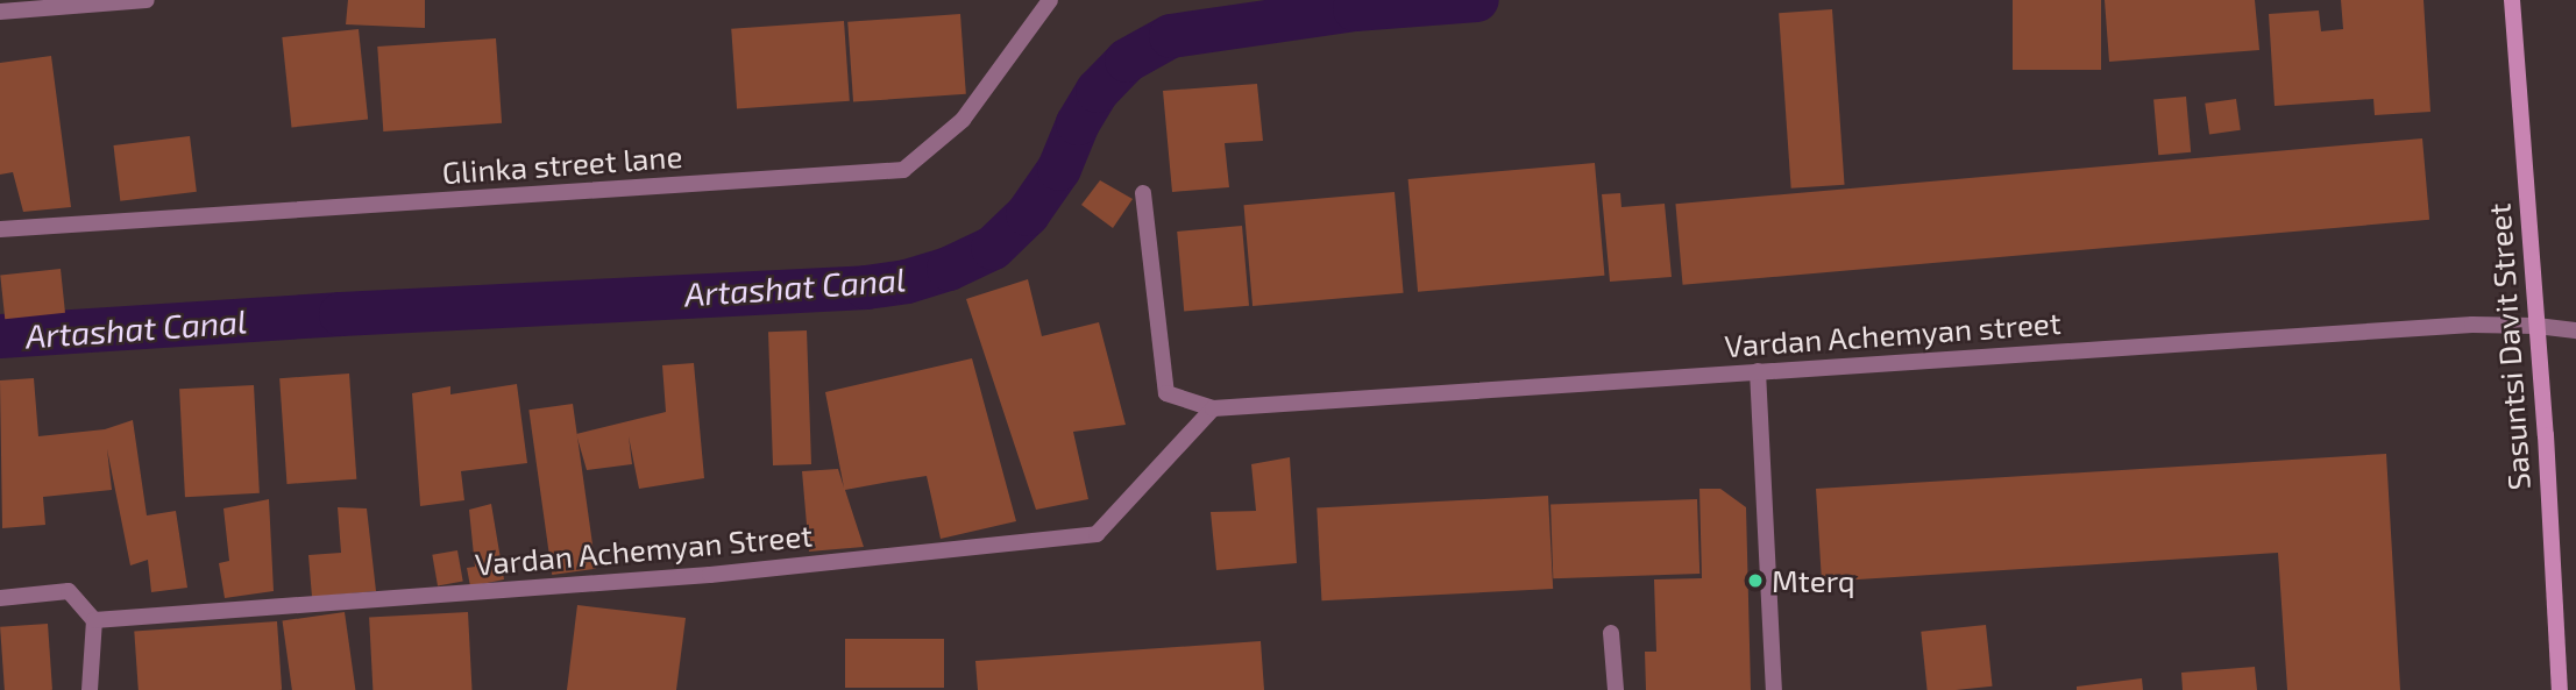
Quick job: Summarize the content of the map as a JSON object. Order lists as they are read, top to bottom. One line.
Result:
{"streets":{"main road":["Sasuntsi Davit Street"],"street":["Glinka street lane","Vardan Achemyan street","Vardan Achemyan Street"]},"crossings":[["Vardan Achemyan street","Sasuntsi Davit Street"],["Vardan Achemyan street","Vardan Achemyan Street"]],"water":["Artashat Canal"],"places":["Mterq"]}
